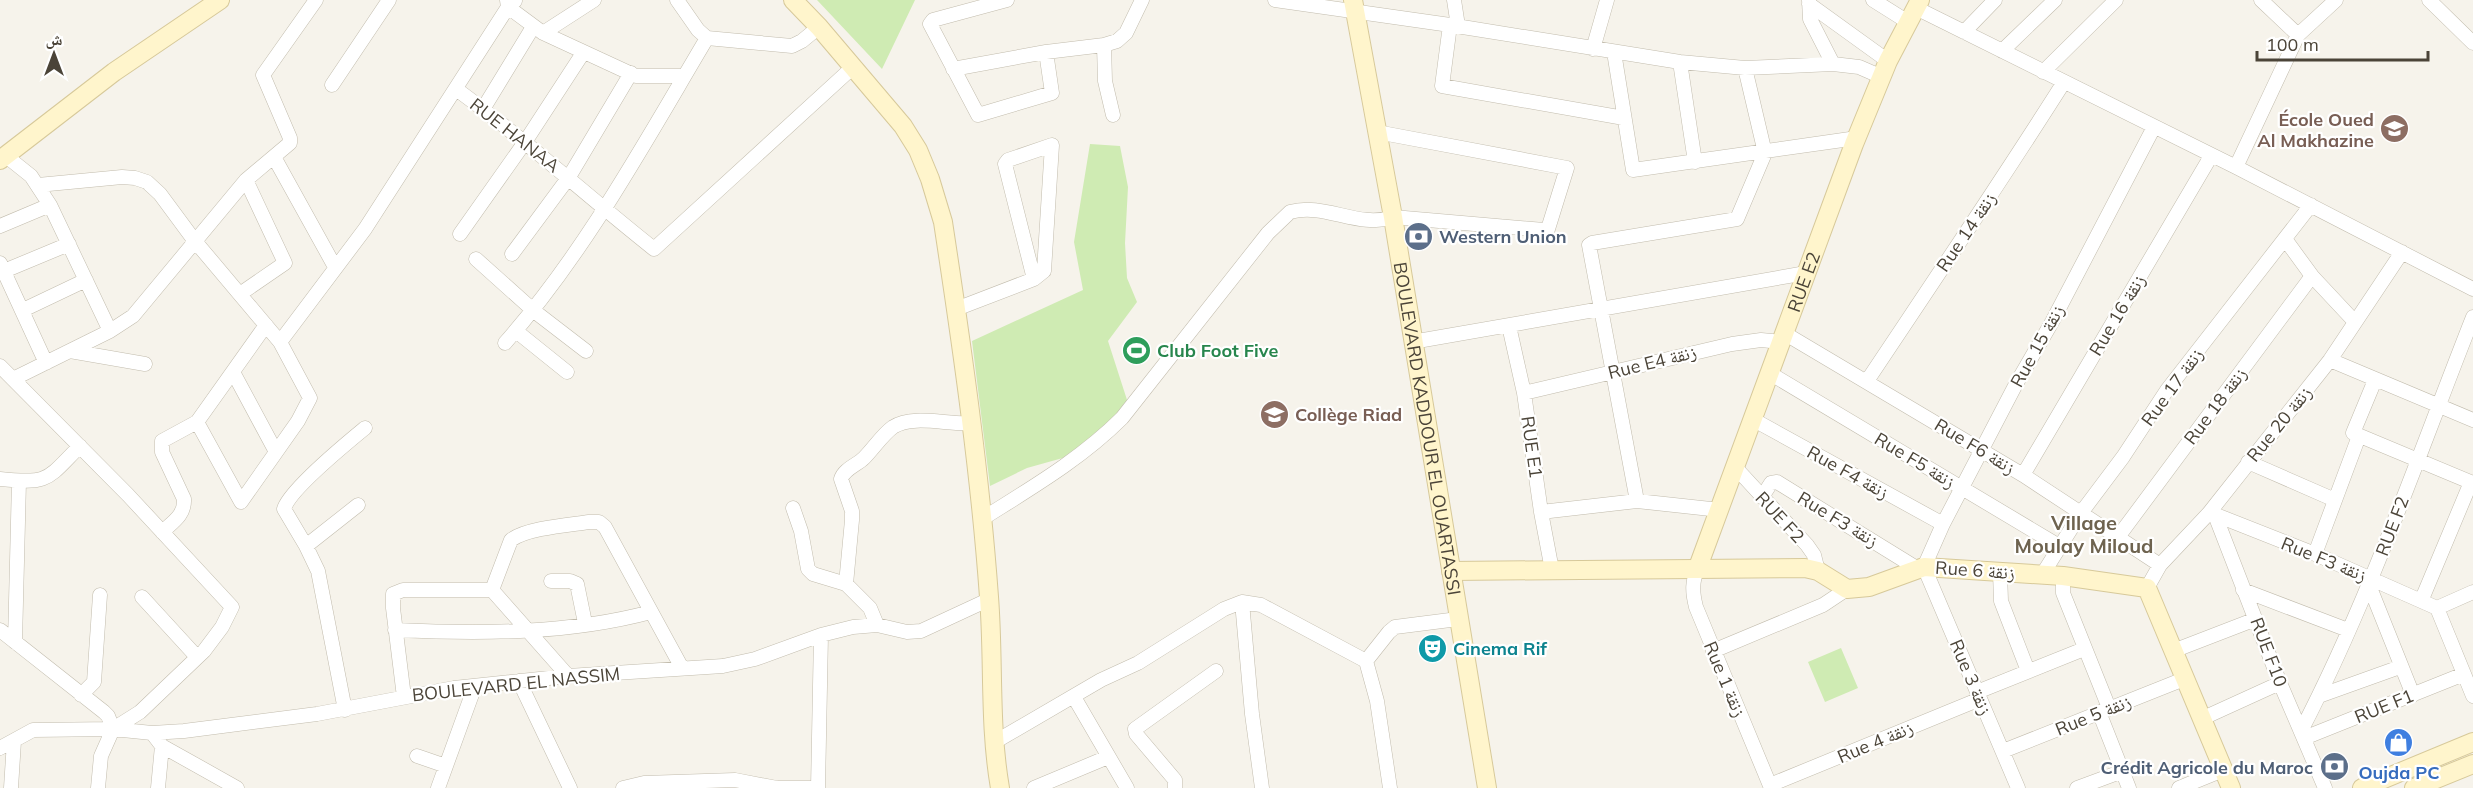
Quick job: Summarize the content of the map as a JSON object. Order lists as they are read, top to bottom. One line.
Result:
{"streets":{"street":["RUE HANAA","Rue 14 زنقة","RUE E2","Rue 16 زنقة","Rue 15 زنقة","Rue E4 زنقة","Rue 17 زنقة","Rue 18 زنقة","Rue 20 زنقة","BOULEVARD KADDOUR EL OUARTASSI","Rue F6 زنقة","RUE E1","Rue F5 زنقة","Rue F4 زنقة","RUE F2","Rue F3 زنقة","Rue 6 زنقة","RUE F10","Rue 3 زنقة","Rue 1 زنقة","BOULEVARD EL NASSIM","RUE F1","Rue 5 زنقة","Rue 4 زنقة"]},"crossings":[["Rue 14 زنقة","Rue F6 زنقة"],["RUE E2","Rue E4 زنقة"],["RUE E2","Rue F6 زنقة"],["RUE E2","Rue F5 زنقة"],["RUE E2","Rue F4 زنقة"],["RUE E2","RUE F2"],["RUE E2","Rue 1 زنقة"],["Rue 16 زنقة","Rue F6 زنقة"],["Rue 15 زنقة","Rue F6 زنقة"],["Rue 15 زنقة","Rue F5 زنقة"],["Rue 15 زنقة","Rue F4 زنقة"],["Rue 15 زنقة","Rue F3 زنقة"],["Rue 15 زنقة","Rue 6 زنقة"],["Rue 15 زنقة","Rue 3 زنقة"],["Rue E4 زنقة","Rue F6 زنقة"],["Rue E4 زنقة","RUE E1"],["Rue 17 زنقة","Rue F6 زنقة"],["Rue 17 زنقة","Rue F5 زنقة"],["Rue 17 زنقة","Rue 6 زنقة"],["Rue 18 زنقة","Rue F6 زنقة"],["Rue 20 زنقة","Rue F6 زنقة"],["Rue 20 زنقة","Rue F3 زنقة"],["Rue 20 زنقة","Rue 6 زنقة"],["Rue 20 زنقة","RUE F10"],["RUE F2","Rue F3 زنقة"],["RUE F2","RUE F10"],["RUE F2","RUE F1"],["Rue F3 زنقة","Rue 6 زنقة"],["Rue F3 زنقة","RUE F10"],["Rue F3 زنقة","Rue 3 زنقة"],["Rue 6 زنقة","Rue 3 زنقة"],["RUE F10","RUE F1"],["Rue 3 زنقة","Rue 5 زنقة"],["Rue 3 زنقة","Rue 4 زنقة"],["Rue 1 زنقة","Rue 4 زنقة"]],"districts":["Village Moulay Miloud"],"places":{"school or university":["École Oued Al Makhazine","Collège Riad"],"bank":["Western Union","Crédit Agricole du Maroc"],"sports":["Club Foot Five"],"theatre":["Cinema Rif"],"shop":["Oujda PC"]},"scale_bar":"100 m","north":"top"}
